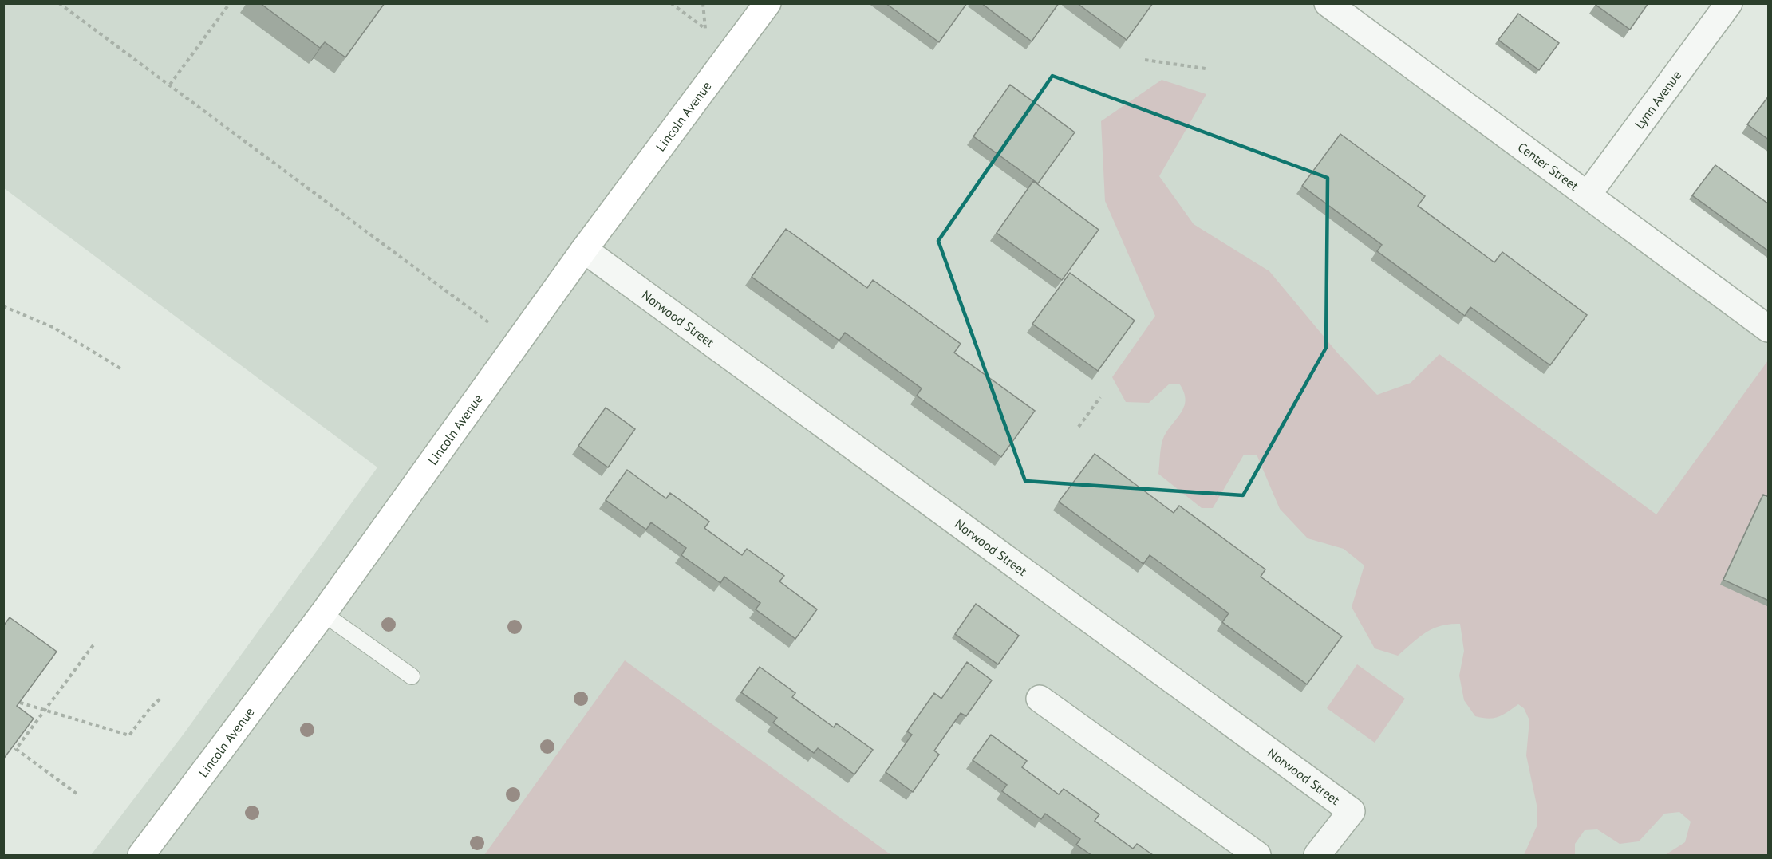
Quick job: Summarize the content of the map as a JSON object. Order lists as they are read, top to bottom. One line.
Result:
{"streets":{"street":["Lynn Avenue","Lincoln Avenue","Center Street","Norwood Street"]},"crossings":[["Lynn Avenue","Center Street"],["Lincoln Avenue","Norwood Street"]]}
